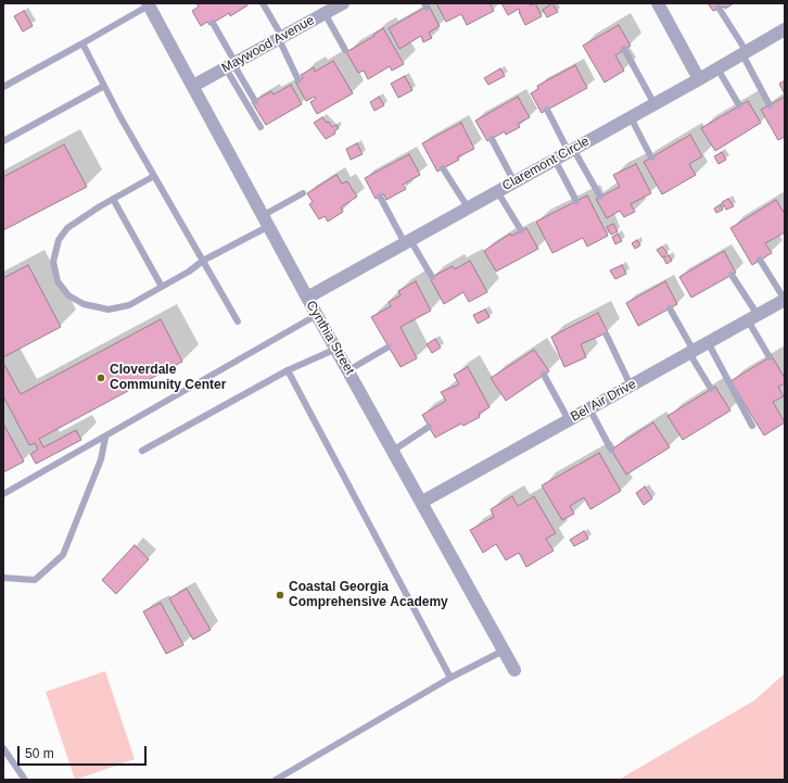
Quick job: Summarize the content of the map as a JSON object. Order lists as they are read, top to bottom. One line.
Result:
{"streets":{"street":["Maywood Avenue","Claremont Circle","Cynthia Street","Bel Air Drive"]},"crossings":[["Maywood Avenue","Cynthia Street"],["Claremont Circle","Cynthia Street"],["Cynthia Street","Bel Air Drive"]],"places":["Cloverdale Community Center","Coastal Georgia Comprehensive Academy"],"scale_bar":"50 m"}
